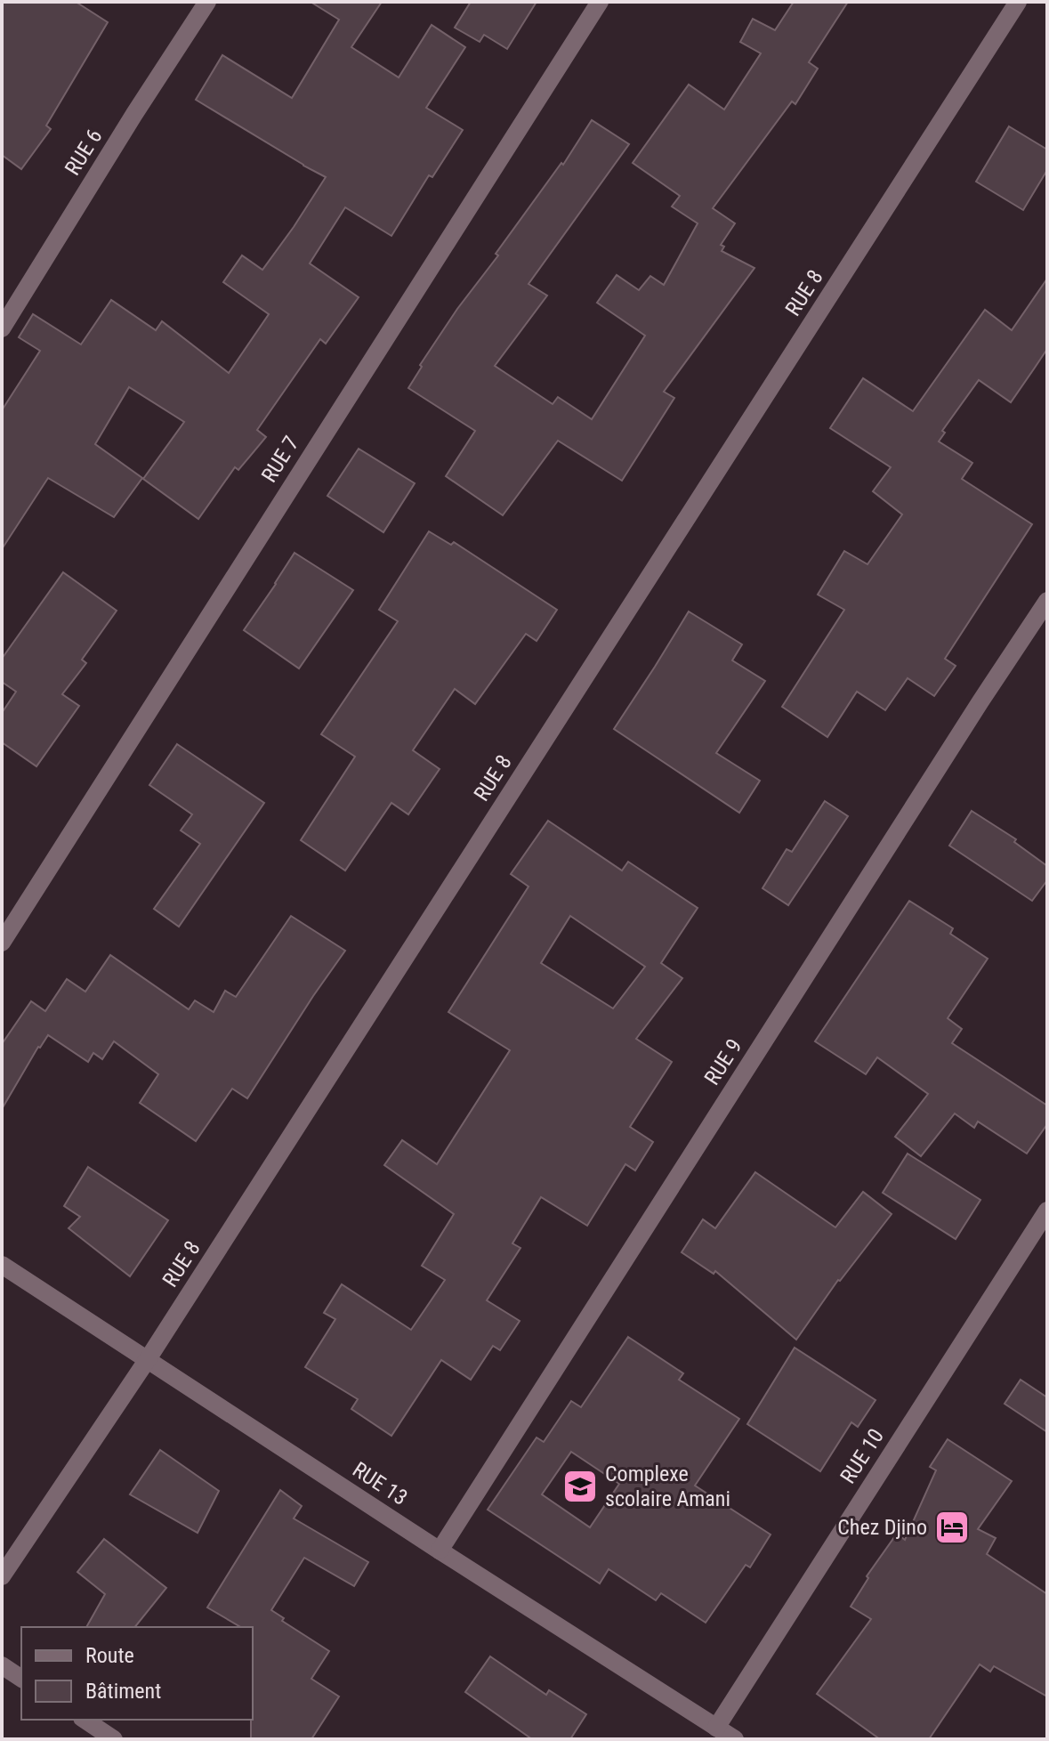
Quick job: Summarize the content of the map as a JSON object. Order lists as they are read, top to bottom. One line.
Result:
{"streets":{"street":["RUE 6","RUE 8","RUE 7","RUE 9","RUE 10","RUE 13"]},"crossings":[["RUE 8","RUE 13"],["RUE 9","RUE 13"],["RUE 10","RUE 13"]],"places":{"school or university":["Complexe scolaire Amani"],"hotel":["Chez Djino"]},"legend":["Route","Bâtiment"]}
